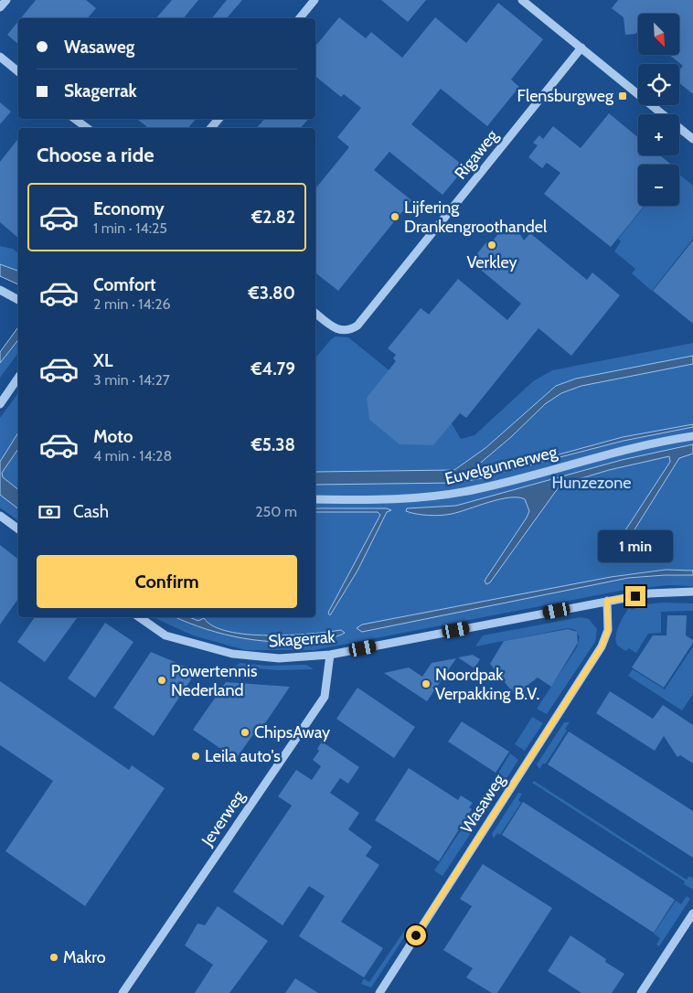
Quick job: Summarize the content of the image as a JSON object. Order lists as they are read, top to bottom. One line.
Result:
{"streets":{"street":["Rigaweg","Euvelgunnerweg","Skagerrak","Wasaweg","Jeverweg"]},"crossings":[["Skagerrak","Wasaweg"],["Skagerrak","Jeverweg"]],"parks":["Hunzezone"],"places":{"transit":["Flensburgweg"],"other":["Lijfering Drankengroothandel","Verkley","Powertennis Nederland","Noordpak Verpakking B.V.","ChipsAway","Leila auto's","Makro"]},"north":"bottom right","page":{"map_buttons":["+","−"],"banner":["Wasaweg","Skagerrak"],"heading":"Choose a ride","list":[{"name":"Economy","note":"1 min · 14:25","value":"€2.82"},{"name":"Comfort","note":"2 min · 14:26","value":"€3.80"},{"name":"XL","note":"3 min · 14:27","value":"€4.79"},{"name":"Moto","note":"4 min · 14:28","value":"€5.38"}],"pay":["Cash","250 m"],"bubble":"1 min","buttons":"Confirm"}}
